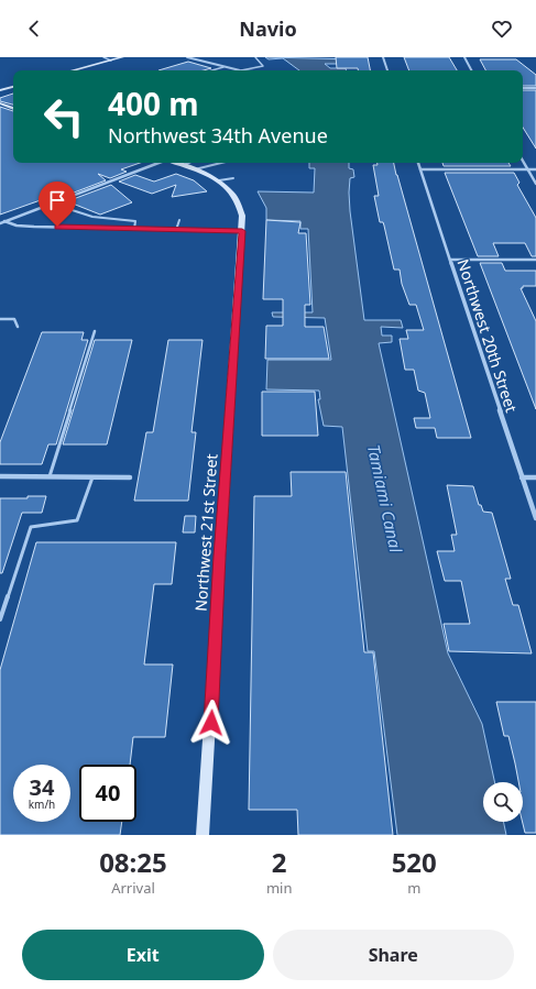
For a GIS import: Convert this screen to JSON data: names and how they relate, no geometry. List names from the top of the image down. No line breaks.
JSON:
{"streets":{"street":["Northwest 20th Street","Northwest 21st Street"]},"water":["Tamiami Canal"],"page":{"header":"Navio","turn":["400 m","Northwest 34th Avenue"],"speed":"34 km/h","limit":"40","eta":["08:25","Arrival","2","min","520","m"],"buttons":["Exit","Share"]}}
